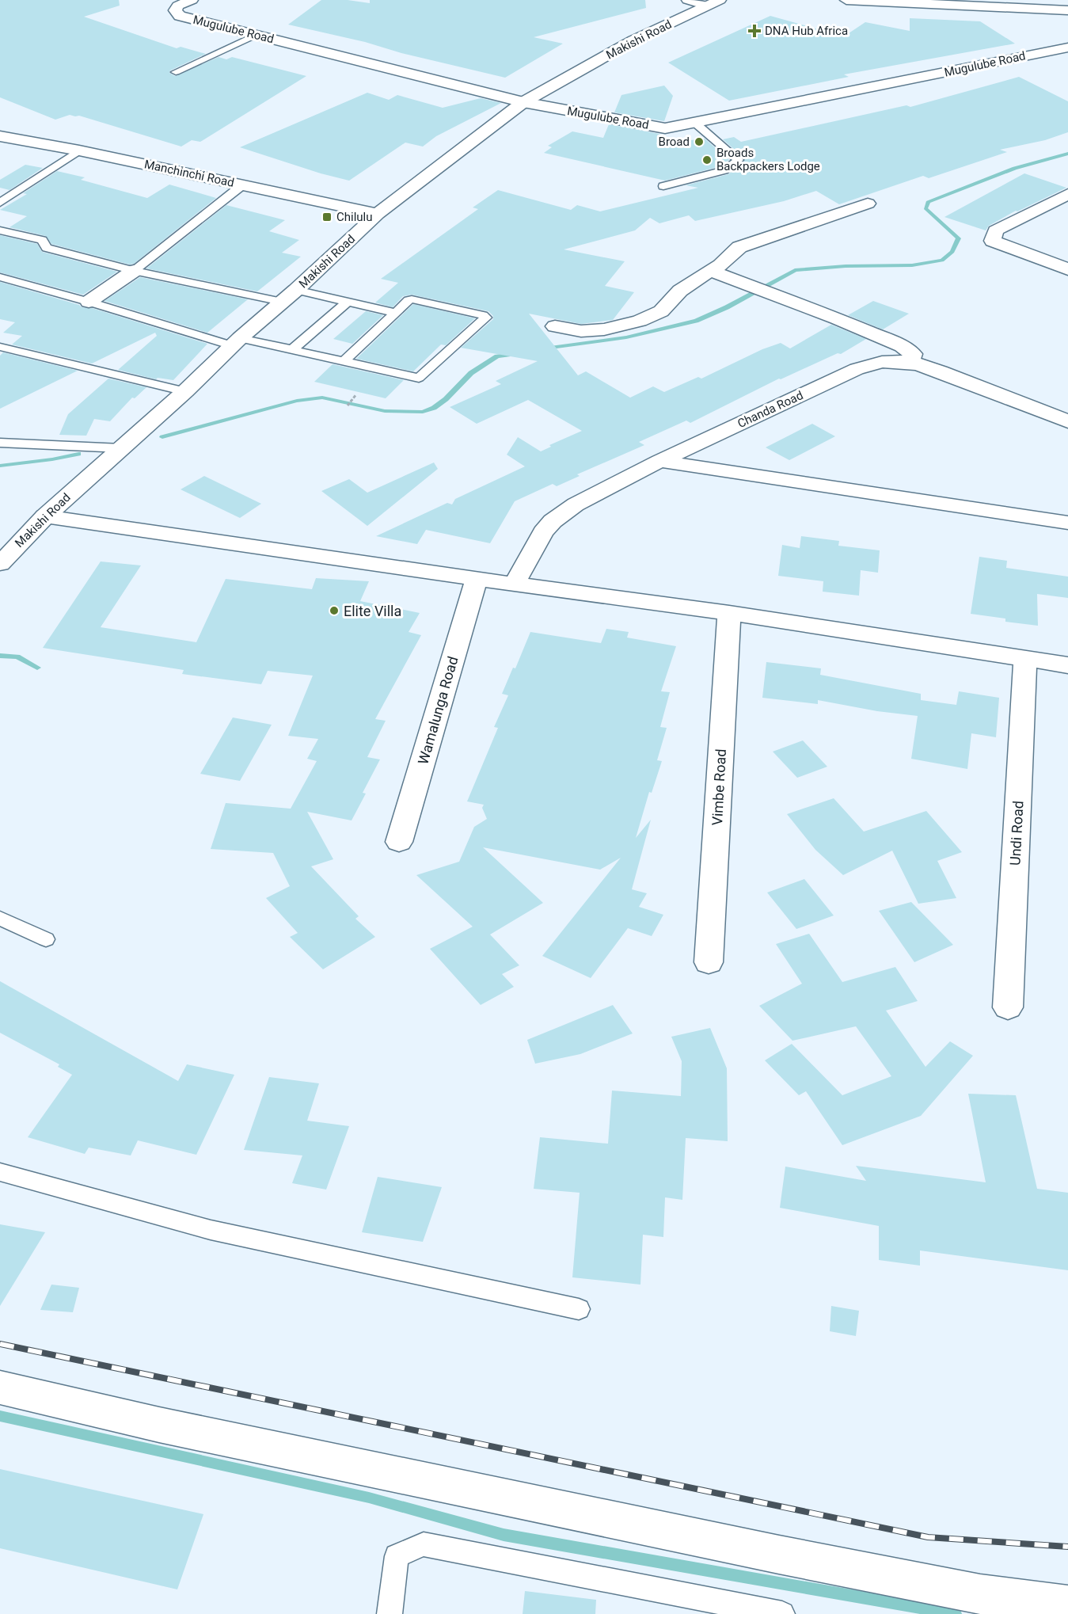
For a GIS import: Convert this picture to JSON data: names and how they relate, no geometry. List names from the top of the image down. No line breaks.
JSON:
{"streets":{"street":["Mugulube Road","Makishi Road","Manchinchi Road","Chanda Road","Wamalunga Road","Vimbe Road","Undi Road"]},"crossings":[["Mugulube Road","Makishi Road"],["Makishi Road","Manchinchi Road"]],"places":{"health":["DNA Hub Africa"],"other":["Broad","Broads Backpackers Lodge","Elite Villa"],"transit":["Chilulu"]}}
